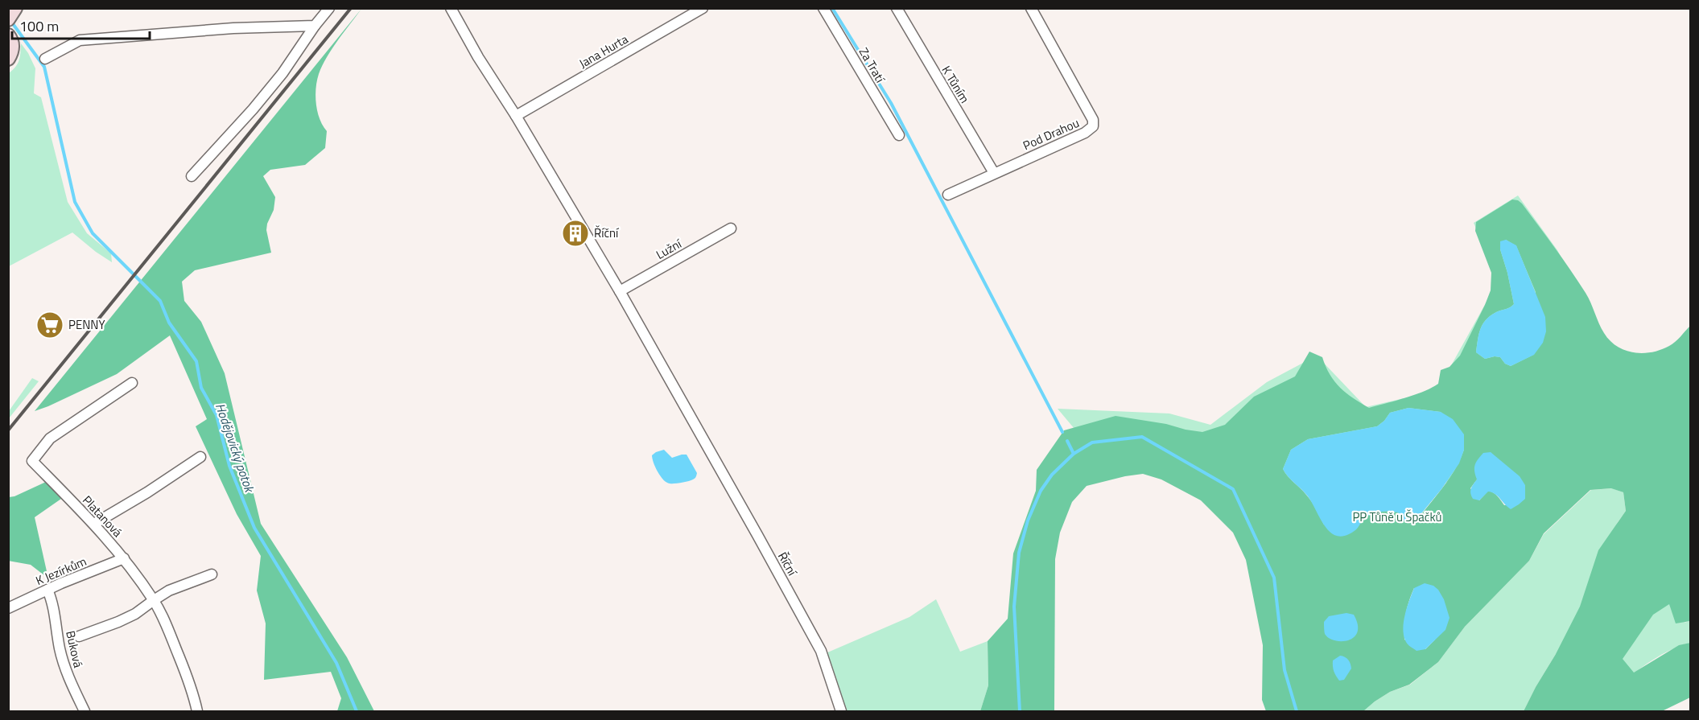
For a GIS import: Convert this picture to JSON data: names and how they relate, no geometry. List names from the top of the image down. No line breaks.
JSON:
{"streets":{"street":["Jana Hurta","Za Tratí","K Tůním","Pod Drahou","Lužní","Platanová","Říční","K Jezírkům","Buková"]},"crossings":[["Jana Hurta","Říční"],["K Tůním","Pod Drahou"],["Lužní","Říční"],["Platanová","K Jezírkům"],["K Jezírkům","Buková"]],"water":["Hodějovický potok"],"parks":["PP Tůně u Špačků"],"places":{"building":["Říční"],"supermarket":["PENNY"]},"scale_bar":"100 m"}
